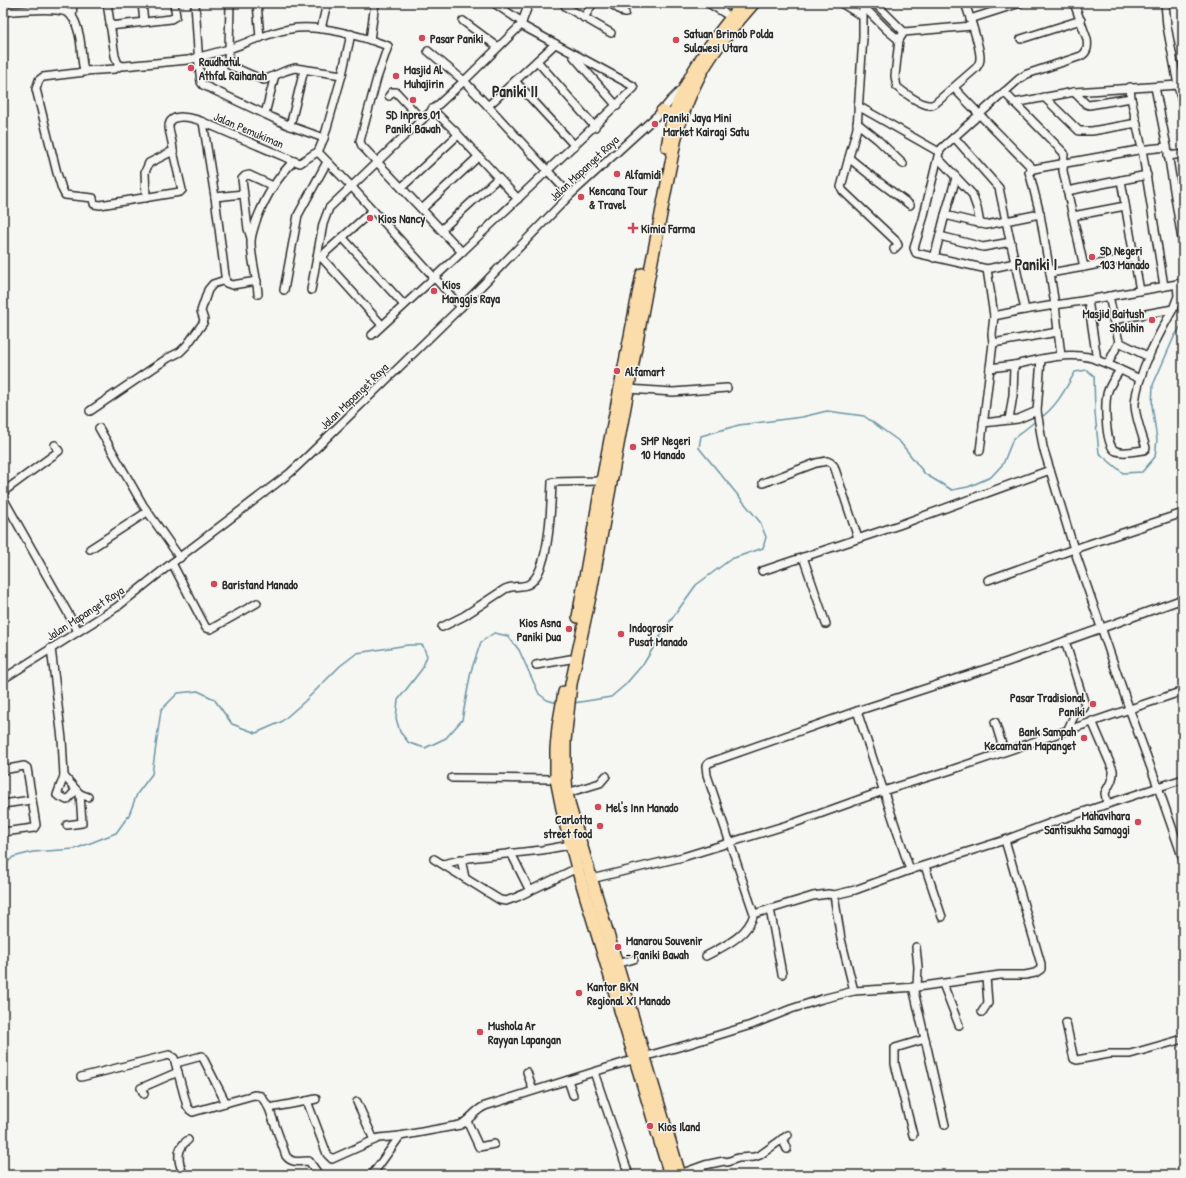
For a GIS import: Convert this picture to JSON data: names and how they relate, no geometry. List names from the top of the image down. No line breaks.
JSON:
{"streets":{"street":["Jalan Pemukiman","Jalan Mapanget Raya"]},"districts":["Paniki II","Paniki I"],"places":{"other":["Pasar Paniki","Satuan Brimob Polda Sulawesi Utara","Raudhatul Athfal Raihanah","Masjid Al Muhajirin","SD Inpres 01 Paniki Bawah","Paniki Jaya Mini Market Kairagi Satu","Alfamidi","Kencana Tour & Travel","Kios Nancy","SD Negeri 103 Manado","Kios Manggis Raya","Masjid Baitush Sholihin","Alfamart","SMP Negeri 10 Manado","Baristand Manado","Kios Asna Paniki Dua","Indogrosir Pusat Manado","Pasar Tradisional Paniki","Bank Sampah Kecamatan Mapanget","Mel's Inn Manado","Mahavihara Santisukha Samaggi","Carlotta street food","Manarou Souvenir - Paniki Bawah","Kantor BKN Regional XI Manado","Mushola Ar Rayyan Lapangan","Kios Iland"],"health":["Kimia Farma"]}}
